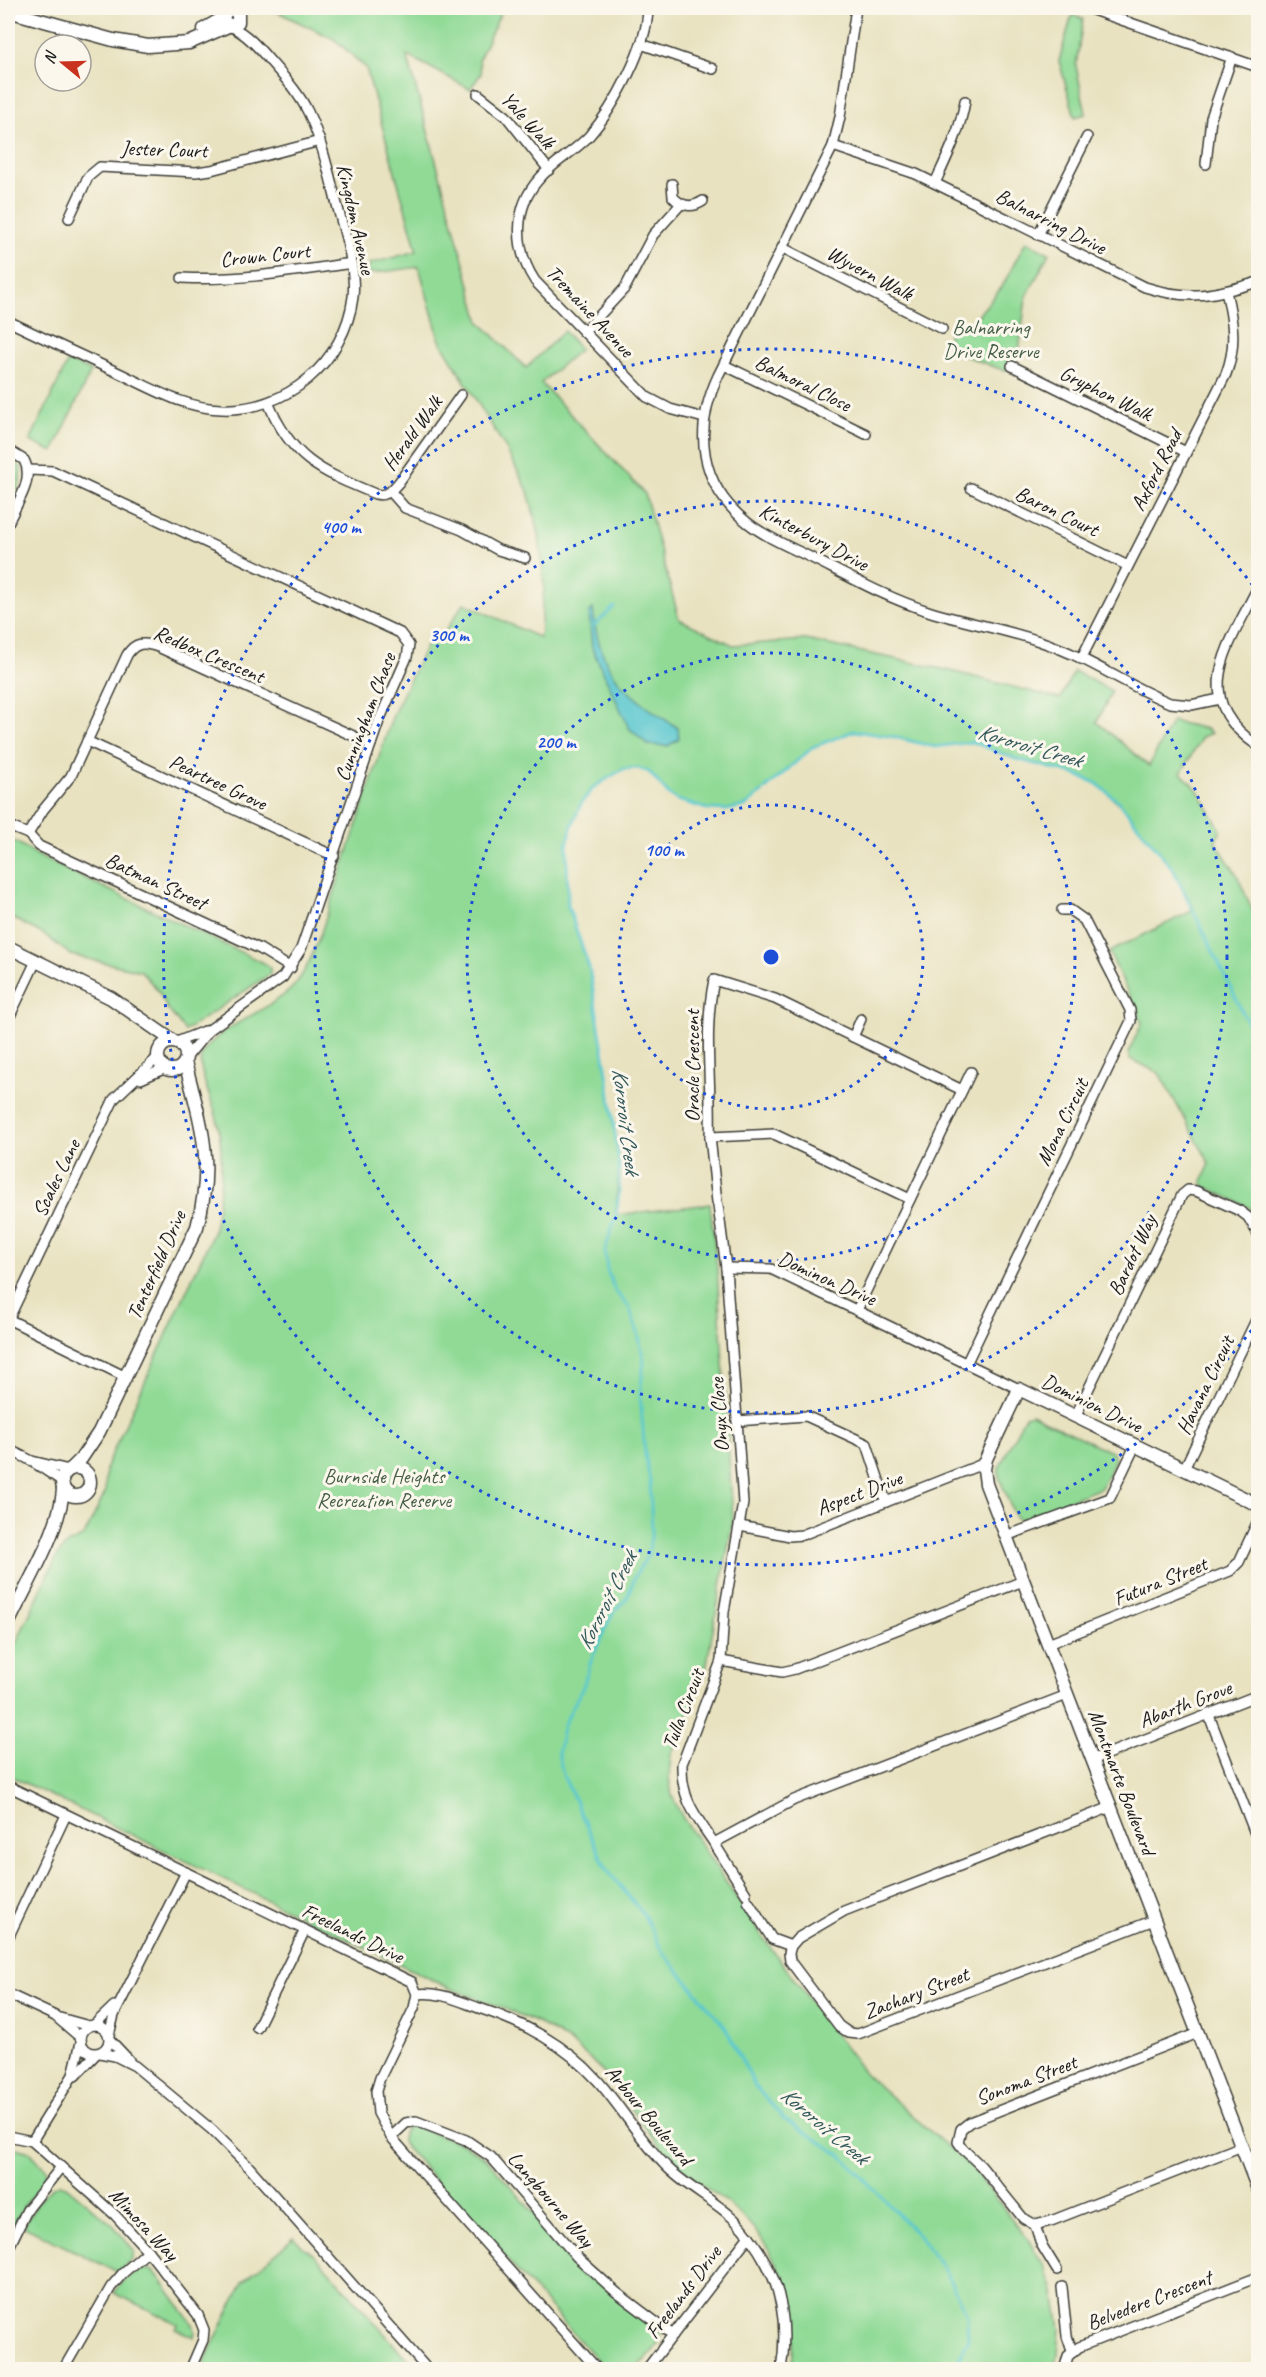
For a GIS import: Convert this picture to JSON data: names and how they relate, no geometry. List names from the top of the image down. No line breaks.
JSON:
{"streets":{"street":["Yale Walk","Jester Court","Kingdom Avenue","Balnarring Drive","Crown Court","Wyvern Walk","Tremaine Avenue","Balmoral Close","Gryphon Walk","Herald Walk","Axford Road","Baron Court","Kinterbury Drive","Redbox Crescent","Cunningham Chase","Peartree Grove","Batman Street","Oracle Crescent","Mona Circuit","Scales Lane","Bardot Way","Tenterfield Drive","Dominon Drive","Havana Circuit","Dominion Drive","Onyx Close","Aspect Drive","Futura Street","Abarth Grove","Tulla Circuit","Montmarte Boulevard","Freelands Drive","Zachary Street","Sonoma Street","Arbour Boulevard","Langbourne Way","Mimosa Way","Belvedere Crescent"]},"crossings":[["Yale Walk","Tremaine Avenue"],["Jester Court","Kingdom Avenue"],["Kingdom Avenue","Crown Court"],["Balnarring Drive","Axford Road"],["Balnarring Drive","Kinterbury Drive"],["Wyvern Walk","Kinterbury Drive"],["Tremaine Avenue","Kinterbury Drive"],["Balmoral Close","Kinterbury Drive"],["Gryphon Walk","Axford Road"],["Axford Road","Baron Court"],["Axford Road","Kinterbury Drive"],["Redbox Crescent","Cunningham Chase"],["Redbox Crescent","Peartree Grove"],["Redbox Crescent","Batman Street"],["Cunningham Chase","Peartree Grove"],["Cunningham Chase","Batman Street"],["Cunningham Chase","Scales Lane"],["Cunningham Chase","Tenterfield Drive"],["Oracle Crescent","Onyx Close"],["Mona Circuit","Dominion Drive"],["Scales Lane","Tenterfield Drive"],["Bardot Way","Dominion Drive"],["Dominon Drive","Dominion Drive"],["Dominon Drive","Onyx Close"],["Havana Circuit","Dominion Drive"],["Dominion Drive","Montmarte Boulevard"],["Onyx Close","Aspect Drive"],["Onyx Close","Tulla Circuit"],["Aspect Drive","Montmarte Boulevard"],["Futura Street","Montmarte Boulevard"],["Abarth Grove","Montmarte Boulevard"],["Tulla Circuit","Montmarte Boulevard"],["Tulla Circuit","Zachary Street"],["Montmarte Boulevard","Zachary Street"],["Montmarte Boulevard","Sonoma Street"],["Freelands Drive","Arbour Boulevard"],["Freelands Drive","Langbourne Way"]],"water":["Kororoit Creek"],"parks":["Balnarring Drive Reserve","Burnside Heights Recreation Reserve"],"north":"left","rings":["400 m","300 m","200 m","100 m"]}
